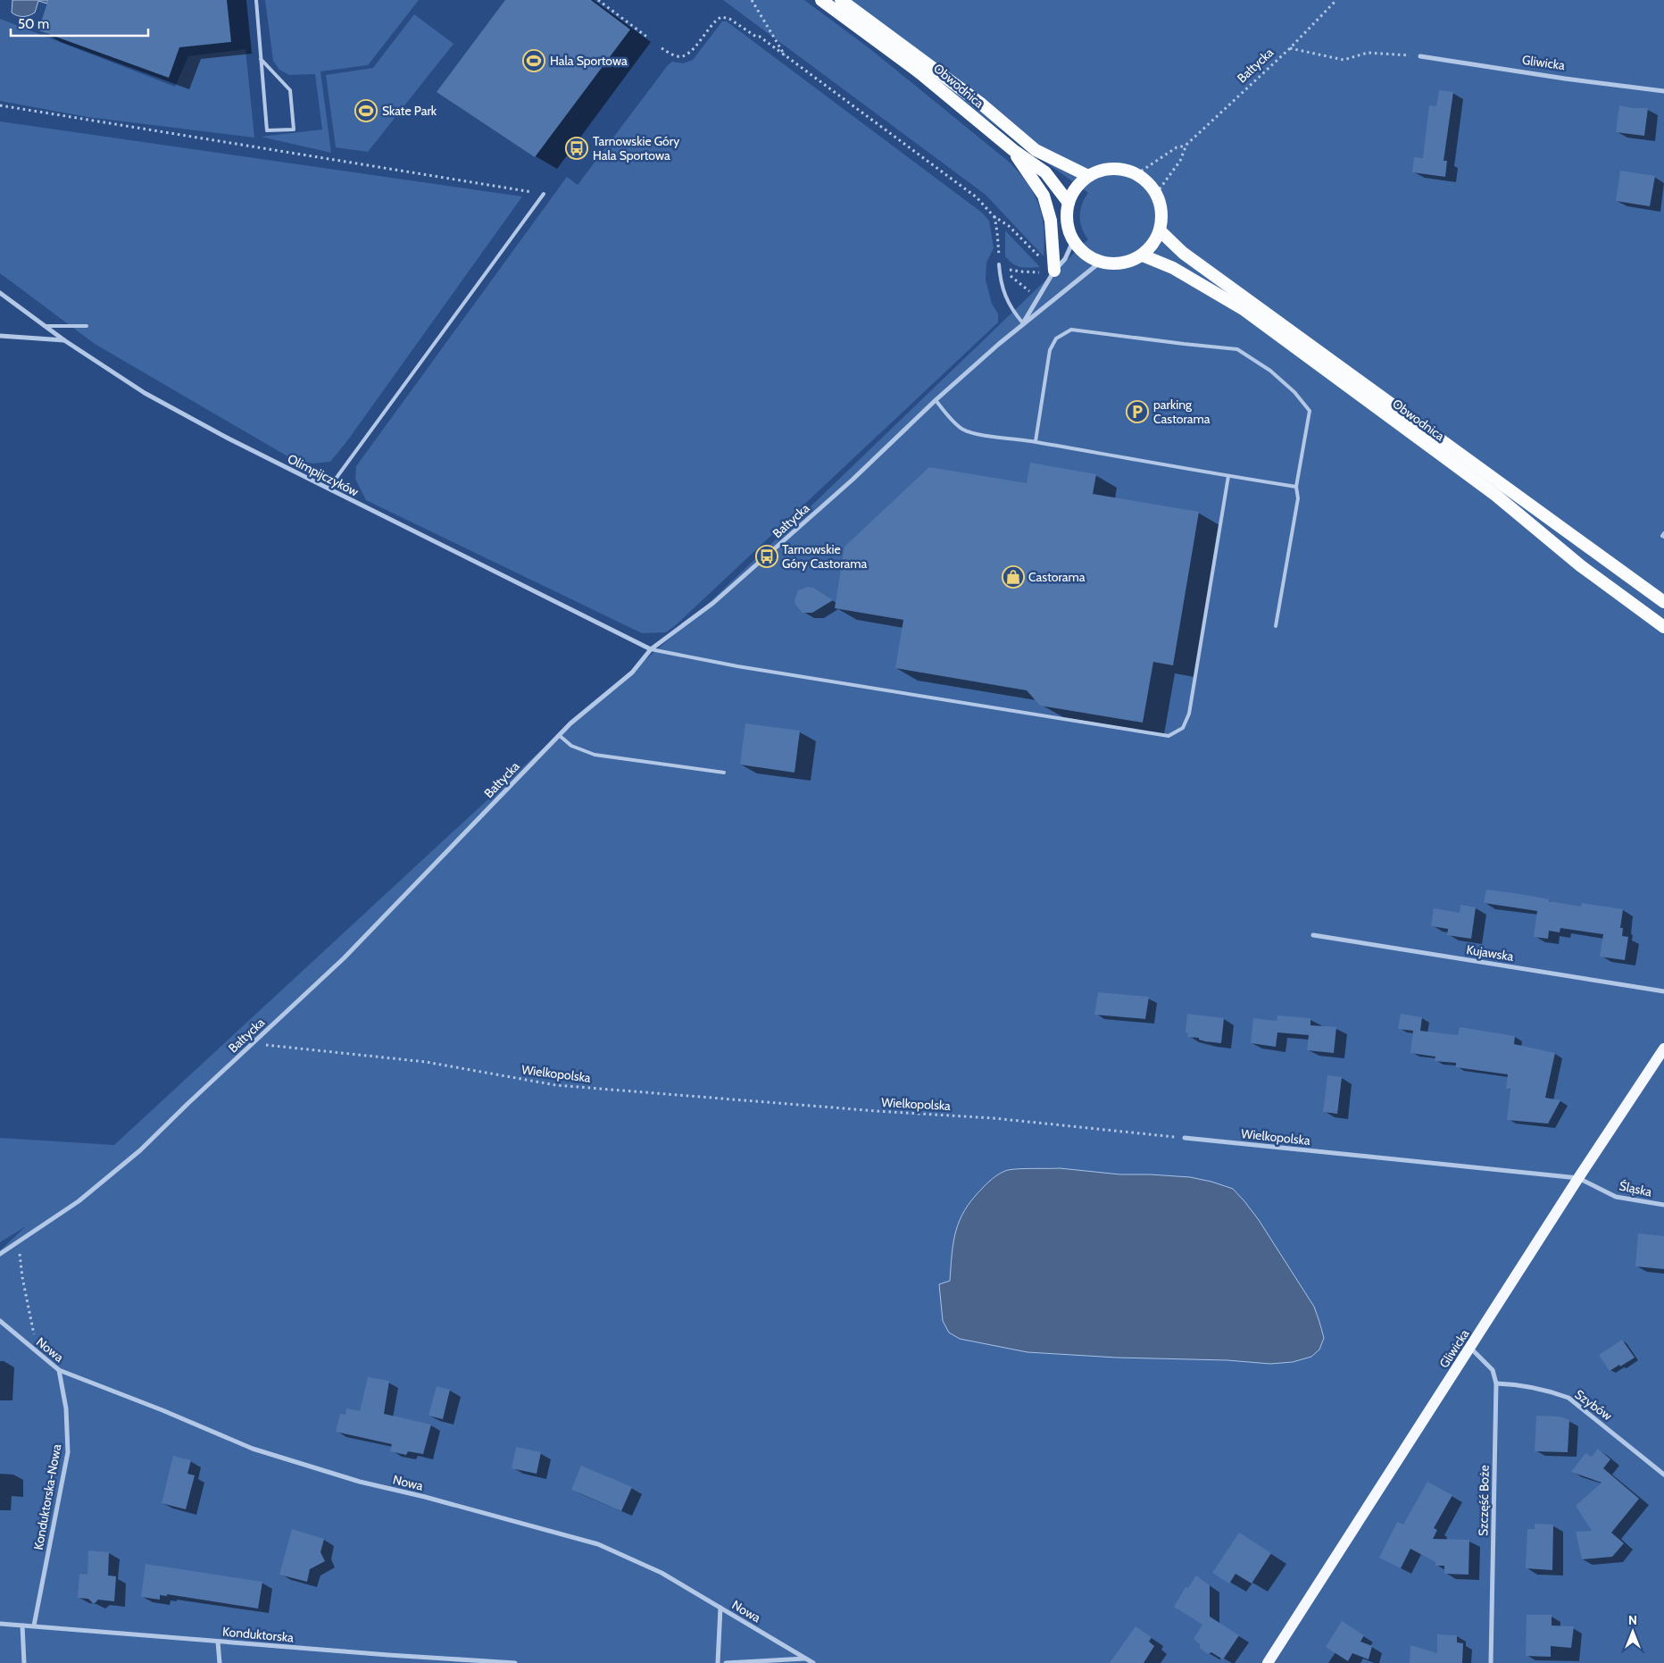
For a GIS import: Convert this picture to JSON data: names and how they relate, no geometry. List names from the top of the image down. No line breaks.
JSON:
{"streets":{"highway":["Obwodnica"],"main road":["Gliwicka"],"street":["Bałtycka","Olimpijczyków","Kujawska","Wielkopolska","Śląska","Nowa","Szybów","Konduktorska-Nowa","Szczęść Boże","Konduktorska"]},"crossings":[["Gliwicka","Wielkopolska"],["Gliwicka","Śląska"],["Gliwicka","Szczęść Boże"],["Bałtycka","Obwodnica"],["Bałtycka","Olimpijczyków"],["Bałtycka","Wielkopolska"],["Wielkopolska","Śląska"],["Nowa","Konduktorska-Nowa"],["Szybów","Szczęść Boże"],["Konduktorska-Nowa","Konduktorska"]],"places":{"sports":["Hala Sportowa","Skate Park"],"bus stop":["Tarnowskie Góry Hala Sportowa","Tarnowskie Góry Castorama"],"parking":["parking Castorama"],"shop":["Castorama"]},"scale_bar":"50 m","north":"top"}
